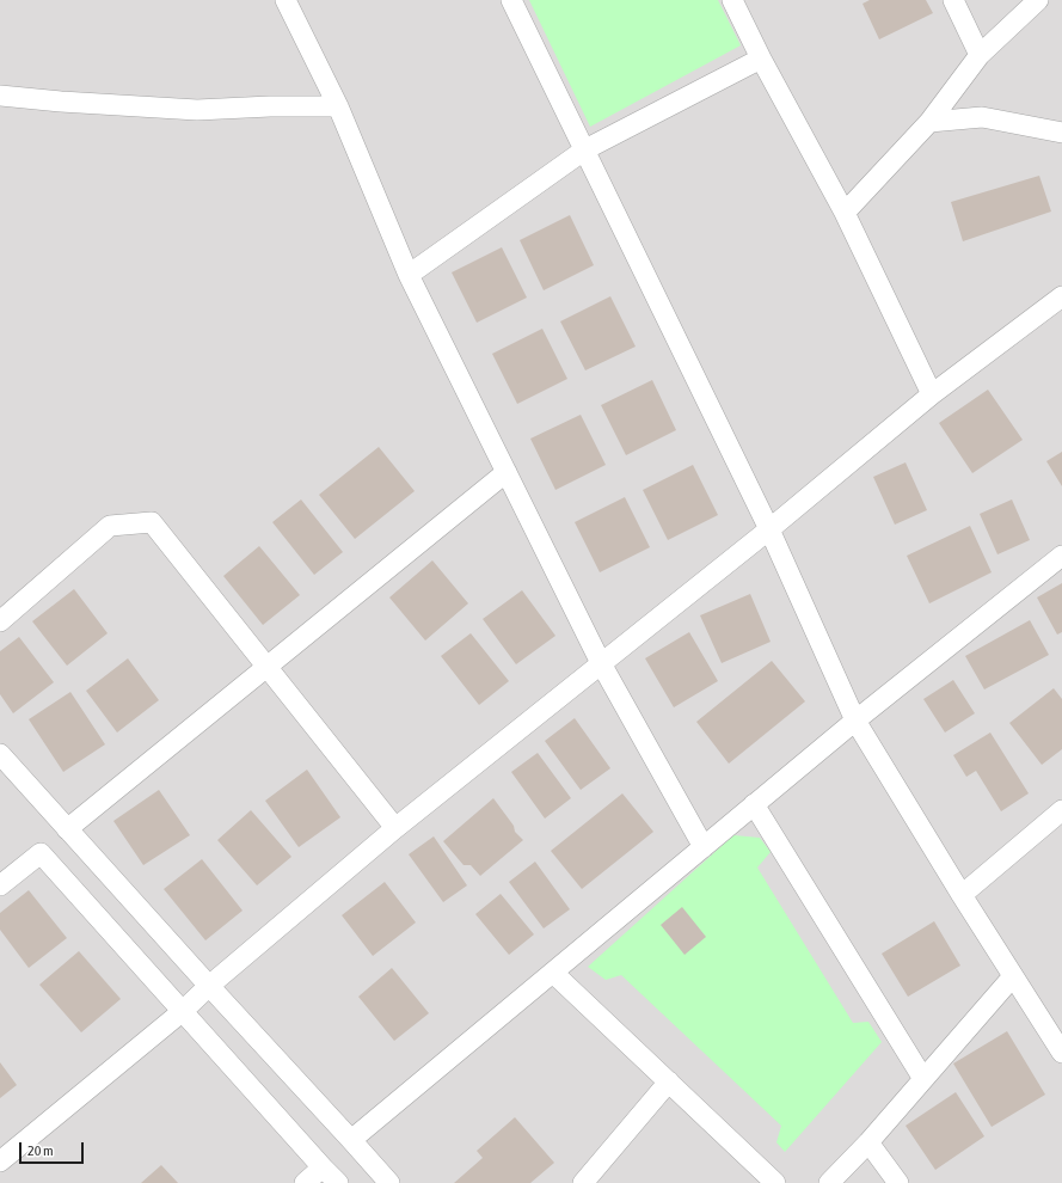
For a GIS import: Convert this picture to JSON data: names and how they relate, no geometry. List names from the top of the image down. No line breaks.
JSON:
{"scale_bar":"20 m"}
